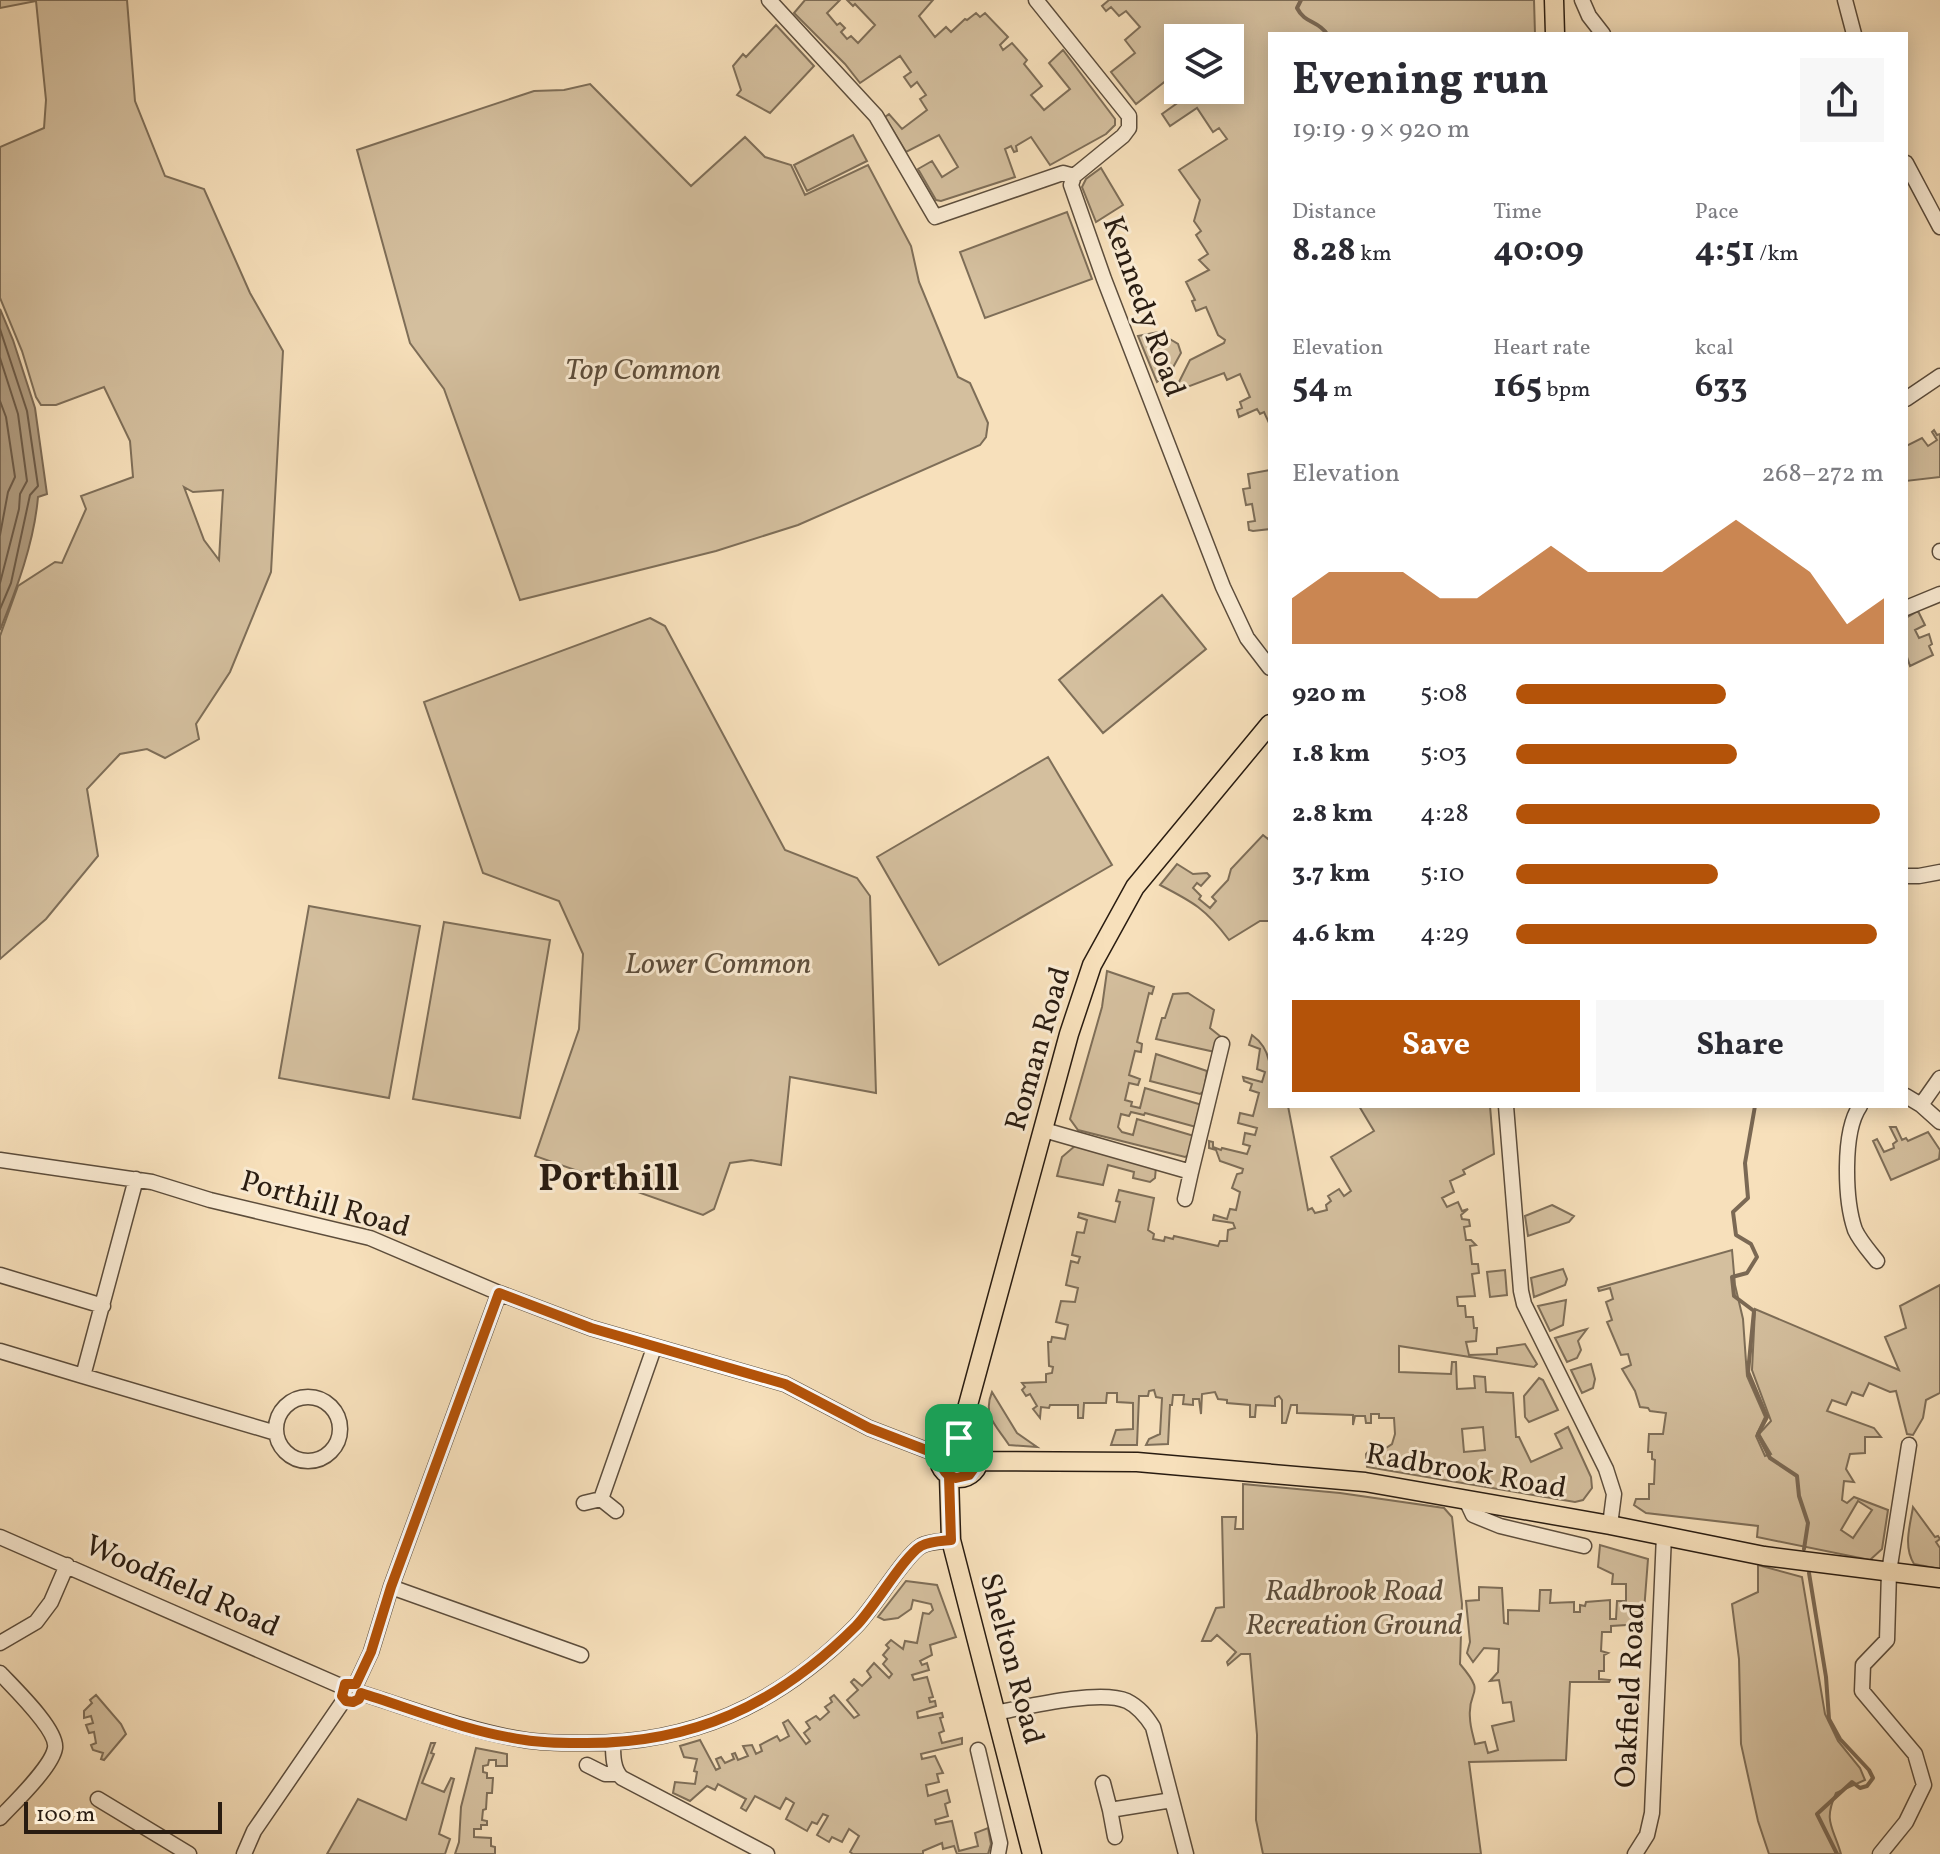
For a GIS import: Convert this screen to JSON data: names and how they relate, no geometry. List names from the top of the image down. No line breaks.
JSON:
{"streets":{"main road":["Roman Road","Radbrook Road","Shelton Road"],"street":["Kennedy Road","Porthill Road","Woodfield Road","Oakfield Road"]},"crossings":[["Roman Road","Porthill Road"],["Roman Road","Radbrook Road"],["Roman Road","Shelton Road"],["Porthill Road","Radbrook Road"],["Porthill Road","Shelton Road"],["Radbrook Road","Shelton Road"],["Radbrook Road","Oakfield Road"],["Woodfield Road","Shelton Road"]],"districts":["Porthill"],"parks":["Top Common","Lower Common","Radbrook Road Recreation Ground"],"scale_bar":"100 m","page":{"heading":["Evening run","19:19 · 9 × 920 m"],"stats":[["Distance","8.28 km"],["Time","40:09"],["Pace","4:51 /km"],["Elevation","54 m"],["Heart rate","165 bpm"],["kcal","633"]],"chart":["Elevation","268–272 m"],"list":[{"name":"920 m","note":"5:08"},{"name":"1.8 km","note":"5:03"},{"name":"2.8 km","note":"4:28"},{"name":"3.7 km","note":"5:10"},{"name":"4.6 km","note":"4:29"}],"buttons":["Save","Share"],"scale":"100 m"}}
